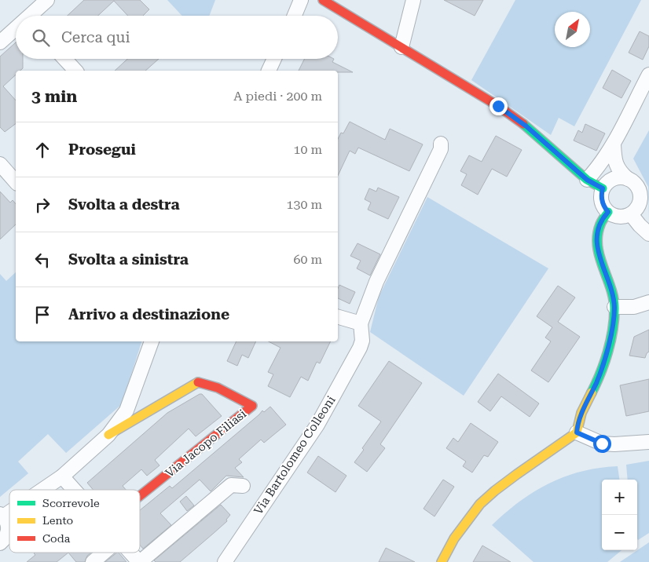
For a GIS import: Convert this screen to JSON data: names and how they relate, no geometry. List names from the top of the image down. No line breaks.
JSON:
{"streets":{"street":["Via Jacopo Filiasi","Via Bartolomeo Colleoni"]},"legend":["Scorrevole","Lento","Coda"],"north":"top right","page":{"search":"Cerca qui","heading":["3 min","A piedi · 200 m"],"list":[["Prosegui","10 m"],["Svolta a destra","130 m"],["Svolta a sinistra","60 m"],"Arrivo a destinazione"],"map_buttons":["+","−"]}}
